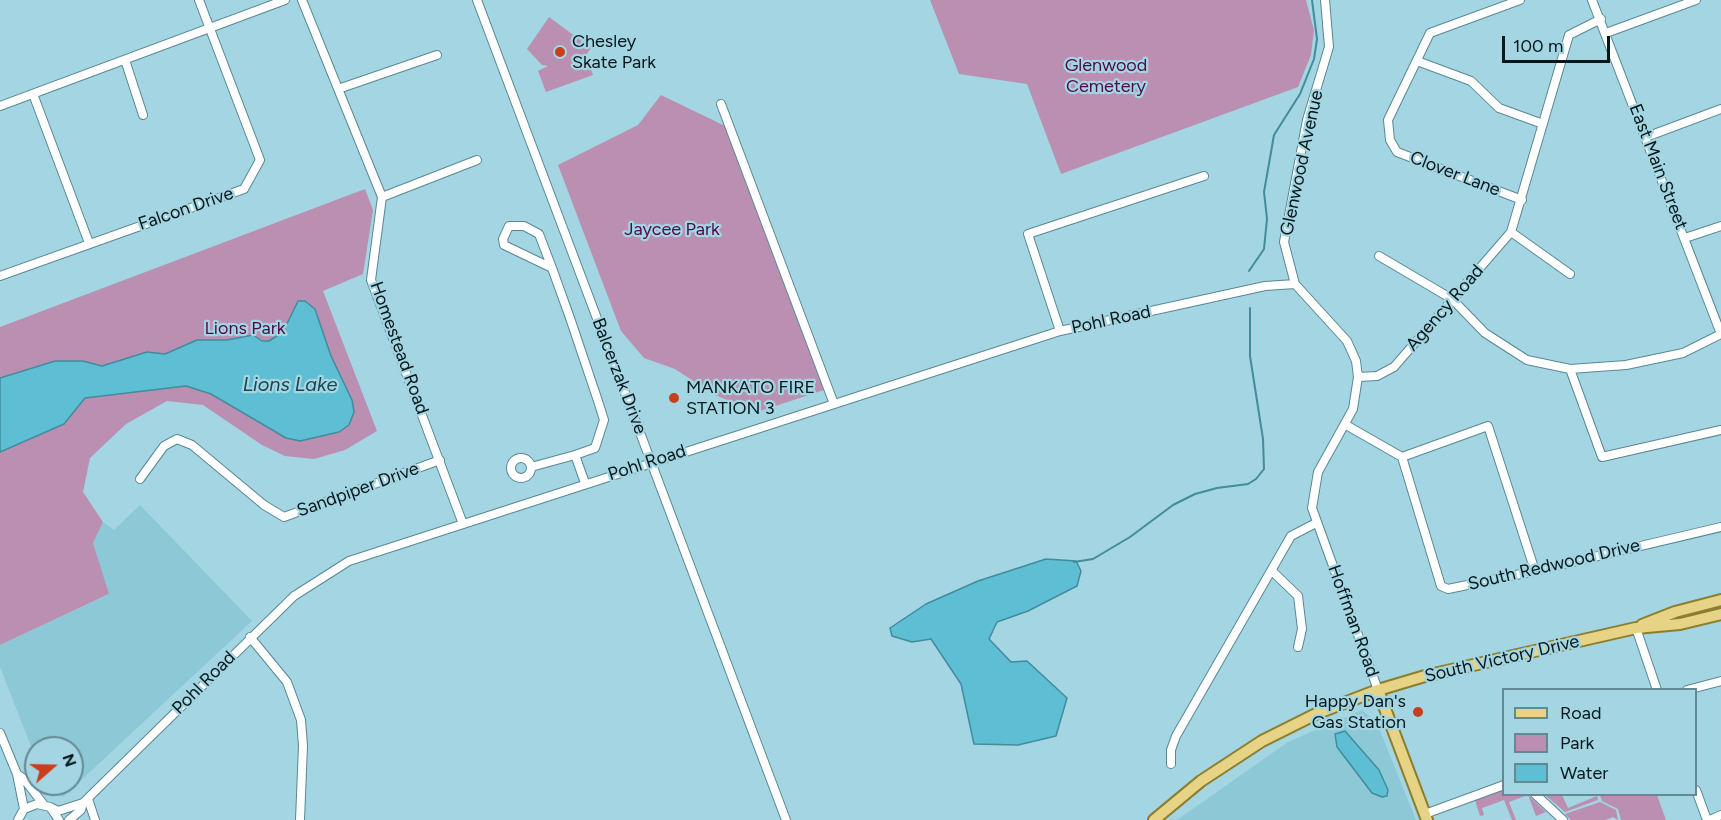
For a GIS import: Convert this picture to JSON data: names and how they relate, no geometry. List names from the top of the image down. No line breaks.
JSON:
{"streets":{"main road":["Hoffman Road","South Victory Drive"],"street":["Glenwood Avenue","East Main Street","Clover Lane","Falcon Drive","Agency Road","Pohl Road","Homestead Road","Balcerzak Drive","Sandpiper Drive","South Redwood Drive"]},"crossings":[["Glenwood Avenue","Agency Road"],["Glenwood Avenue","Pohl Road"],["East Main Street","Agency Road"],["Clover Lane","Agency Road"],["Pohl Road","Homestead Road"],["Pohl Road","Balcerzak Drive"],["Homestead Road","Sandpiper Drive"],["Hoffman Road","South Victory Drive"]],"water":["Lions Lake"],"parks":["Glenwood Cemetery","Jaycee Park","Lions Park"],"places":["Chesley Skate Park","MANKATO FIRE STATION 3","Happy Dan's Gas Station"],"legend":["Road","Park","Water"],"scale_bar":"100 m","north":"right"}
